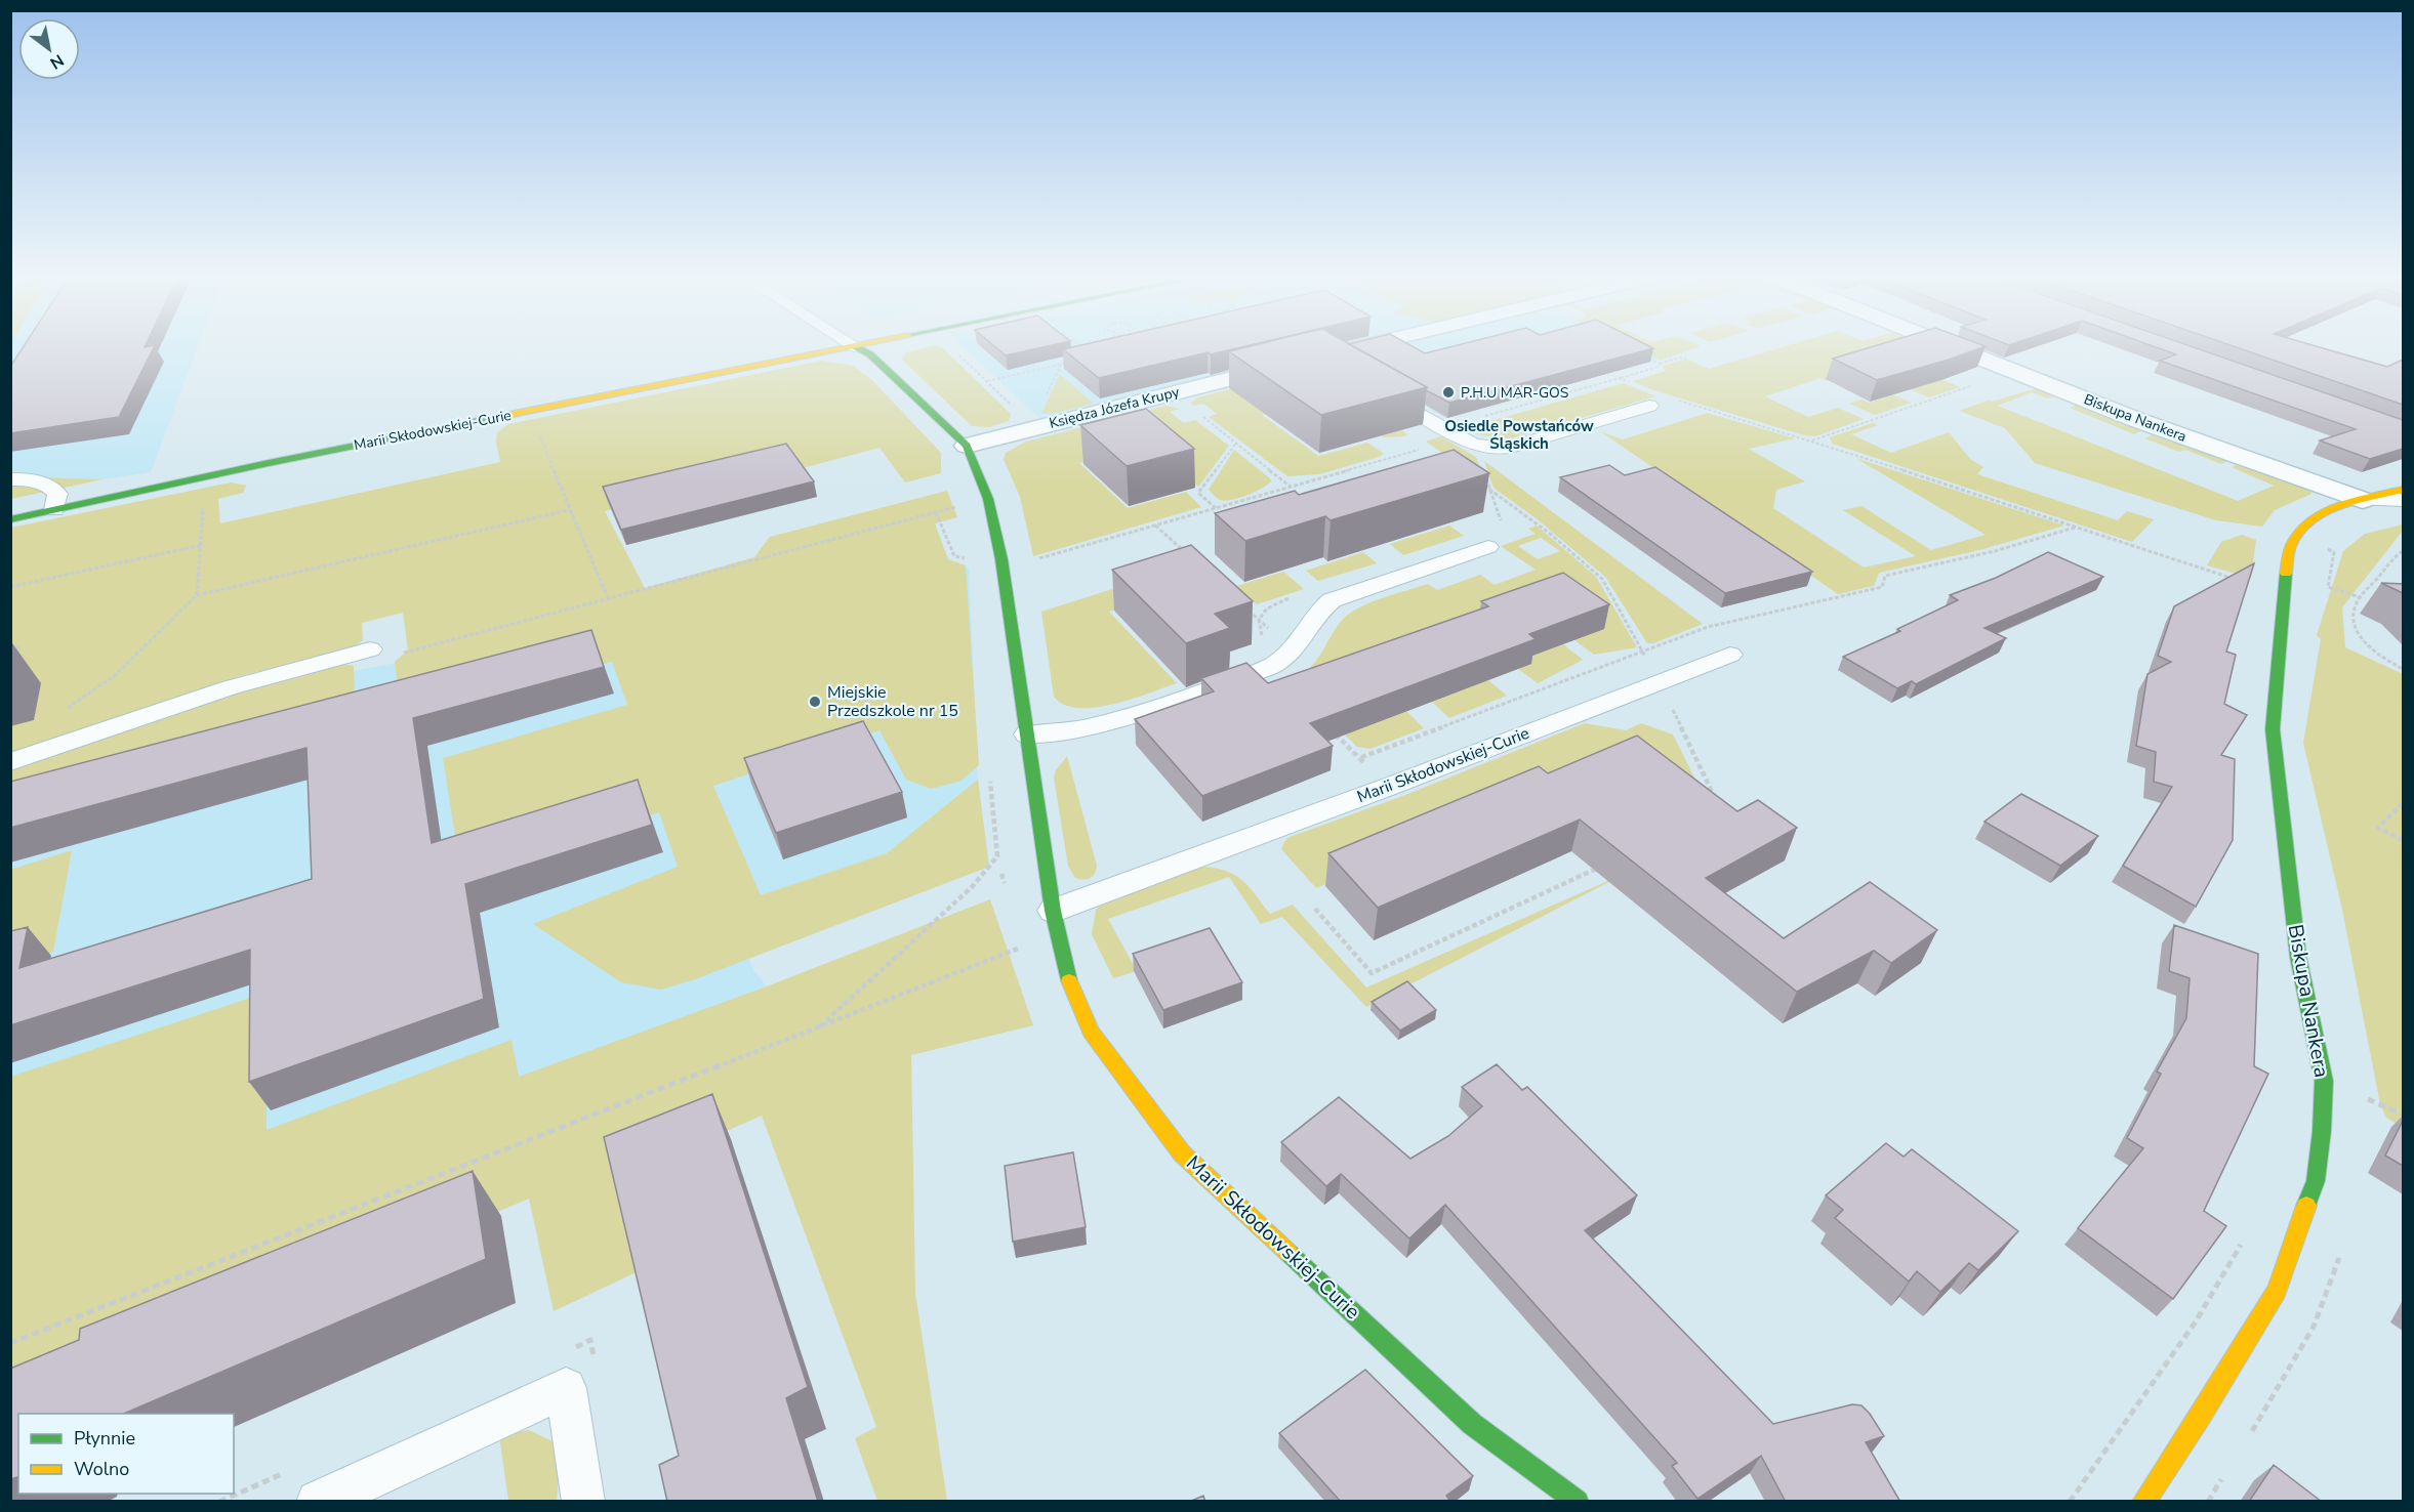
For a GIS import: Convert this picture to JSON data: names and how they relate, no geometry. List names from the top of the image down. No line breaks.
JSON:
{"streets":{"street":["Księdza Józefa Krupy","Biskupa Nankera","Marii Skłodowskiej-Curie"]},"crossings":[["Księdza Józefa Krupy","Marii Skłodowskiej-Curie"]],"districts":["Osiedle Powstańców Śląskich"],"places":["P.H.U MAR-GOS","Miejskie Przedszkole nr 15"],"legend":["Płynnie","Wolno"],"north":"bottom right"}
